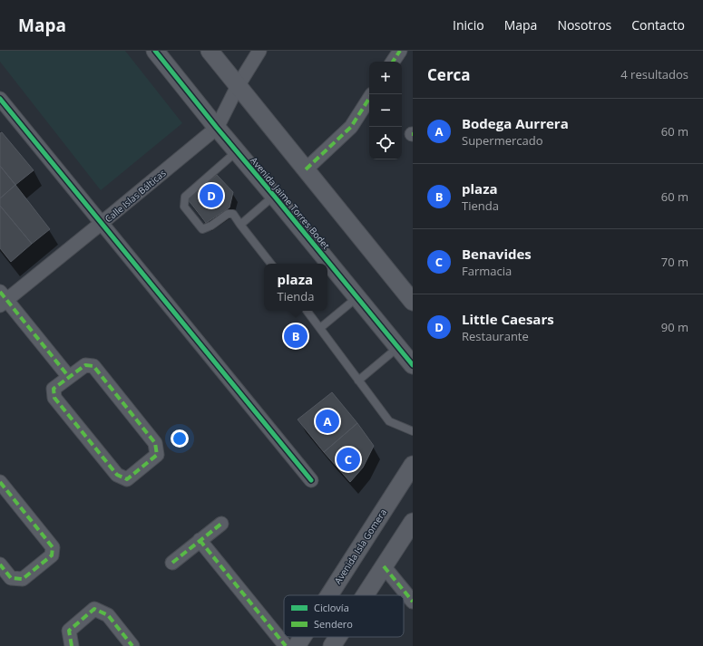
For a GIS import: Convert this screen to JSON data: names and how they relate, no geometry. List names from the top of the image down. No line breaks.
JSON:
{"streets":{"street":["Calle Islas Bálticas","Avenida Jaime Torres Bodet","Avenida Isla Gomera"]},"crossings":[["Calle Islas Bálticas","Avenida Jaime Torres Bodet"]],"legend":["Ciclovía","Sendero"],"page":{"header":"Mapa","nav":["Inicio","Mapa","Nosotros","Contacto"],"heading":["Cerca","4 resultados"],"map_buttons":["+","−"],"list":[{"mark":"A","name":"Bodega Aurrera","note":"Supermercado","value":"60 m"},{"mark":"B","name":"plaza","note":"Tienda","value":"60 m"},{"mark":"C","name":"Benavides","note":"Farmacia","value":"70 m"},{"mark":"D","name":"Little Caesars","note":"Restaurante","value":"90 m"}],"pins":["D","B","A","C"],"popup":["plaza","Tienda"]}}
